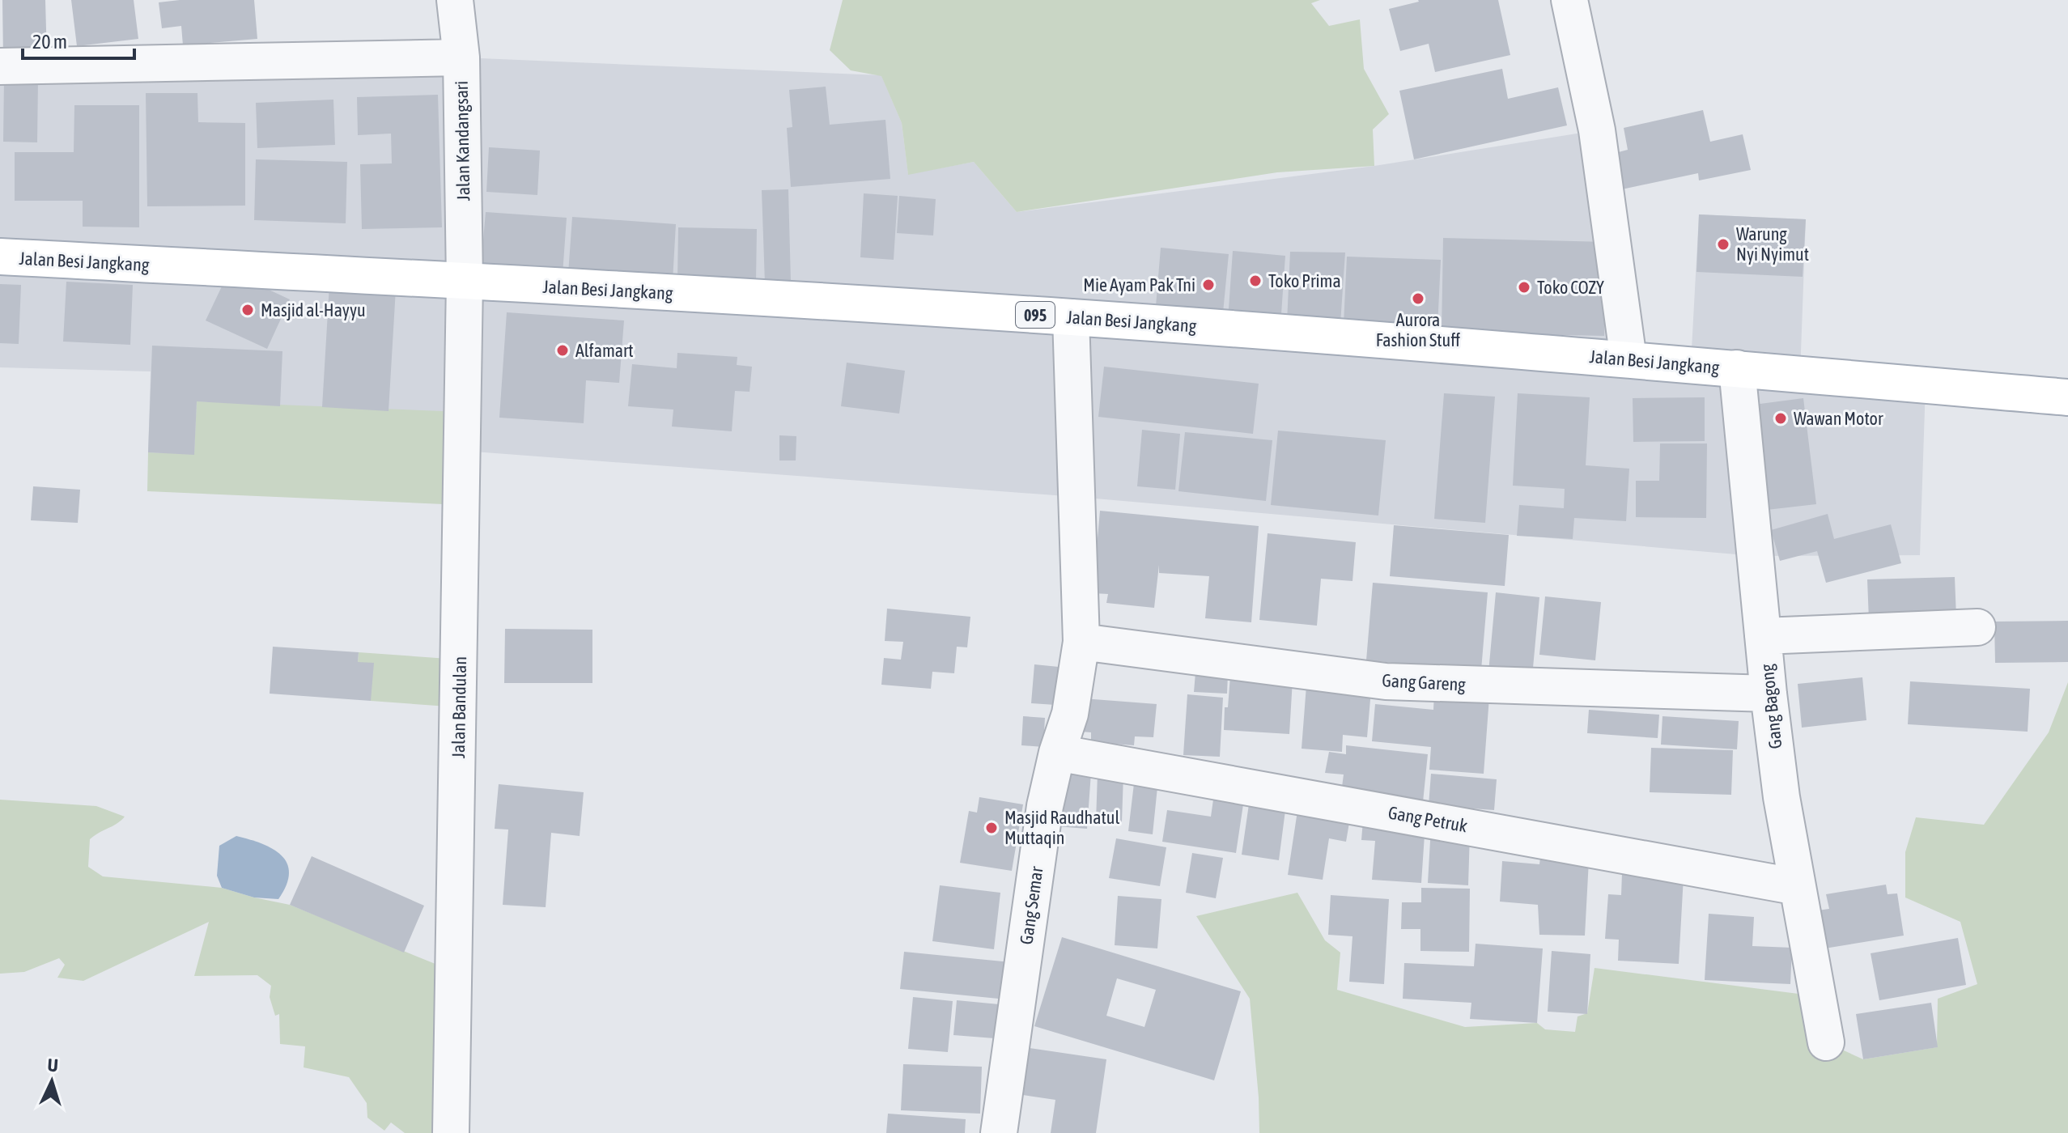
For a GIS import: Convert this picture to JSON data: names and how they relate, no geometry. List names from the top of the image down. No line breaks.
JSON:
{"streets":{"main road":["Jalan Besi Jangkang","095"],"street":["Jalan Kandangsari","Gang Gareng","Gang Bagong","Jalan Bandulan","Gang Petruk","Gang Semar"]},"crossings":[["Jalan Kandangsari","Jalan Besi Jangkang"],["Jalan Kandangsari","Jalan Bandulan"],["Jalan Besi Jangkang","Gang Bagong"],["Jalan Besi Jangkang","Jalan Bandulan"],["Jalan Besi Jangkang","Gang Semar"],["Gang Gareng","Gang Bagong"],["Gang Gareng","Gang Semar"],["Gang Bagong","Gang Petruk"],["Gang Petruk","Gang Semar"]],"places":["Warung Nyi Nyimut","Toko Prima","Mie Ayam Pak Tni","Toko COZY","Aurora Fashion Stuff","Masjid al-Hayyu","Alfamart","Wawan Motor","Masjid Raudhatul Muttaqin"],"scale_bar":"20 m","north":"top"}
